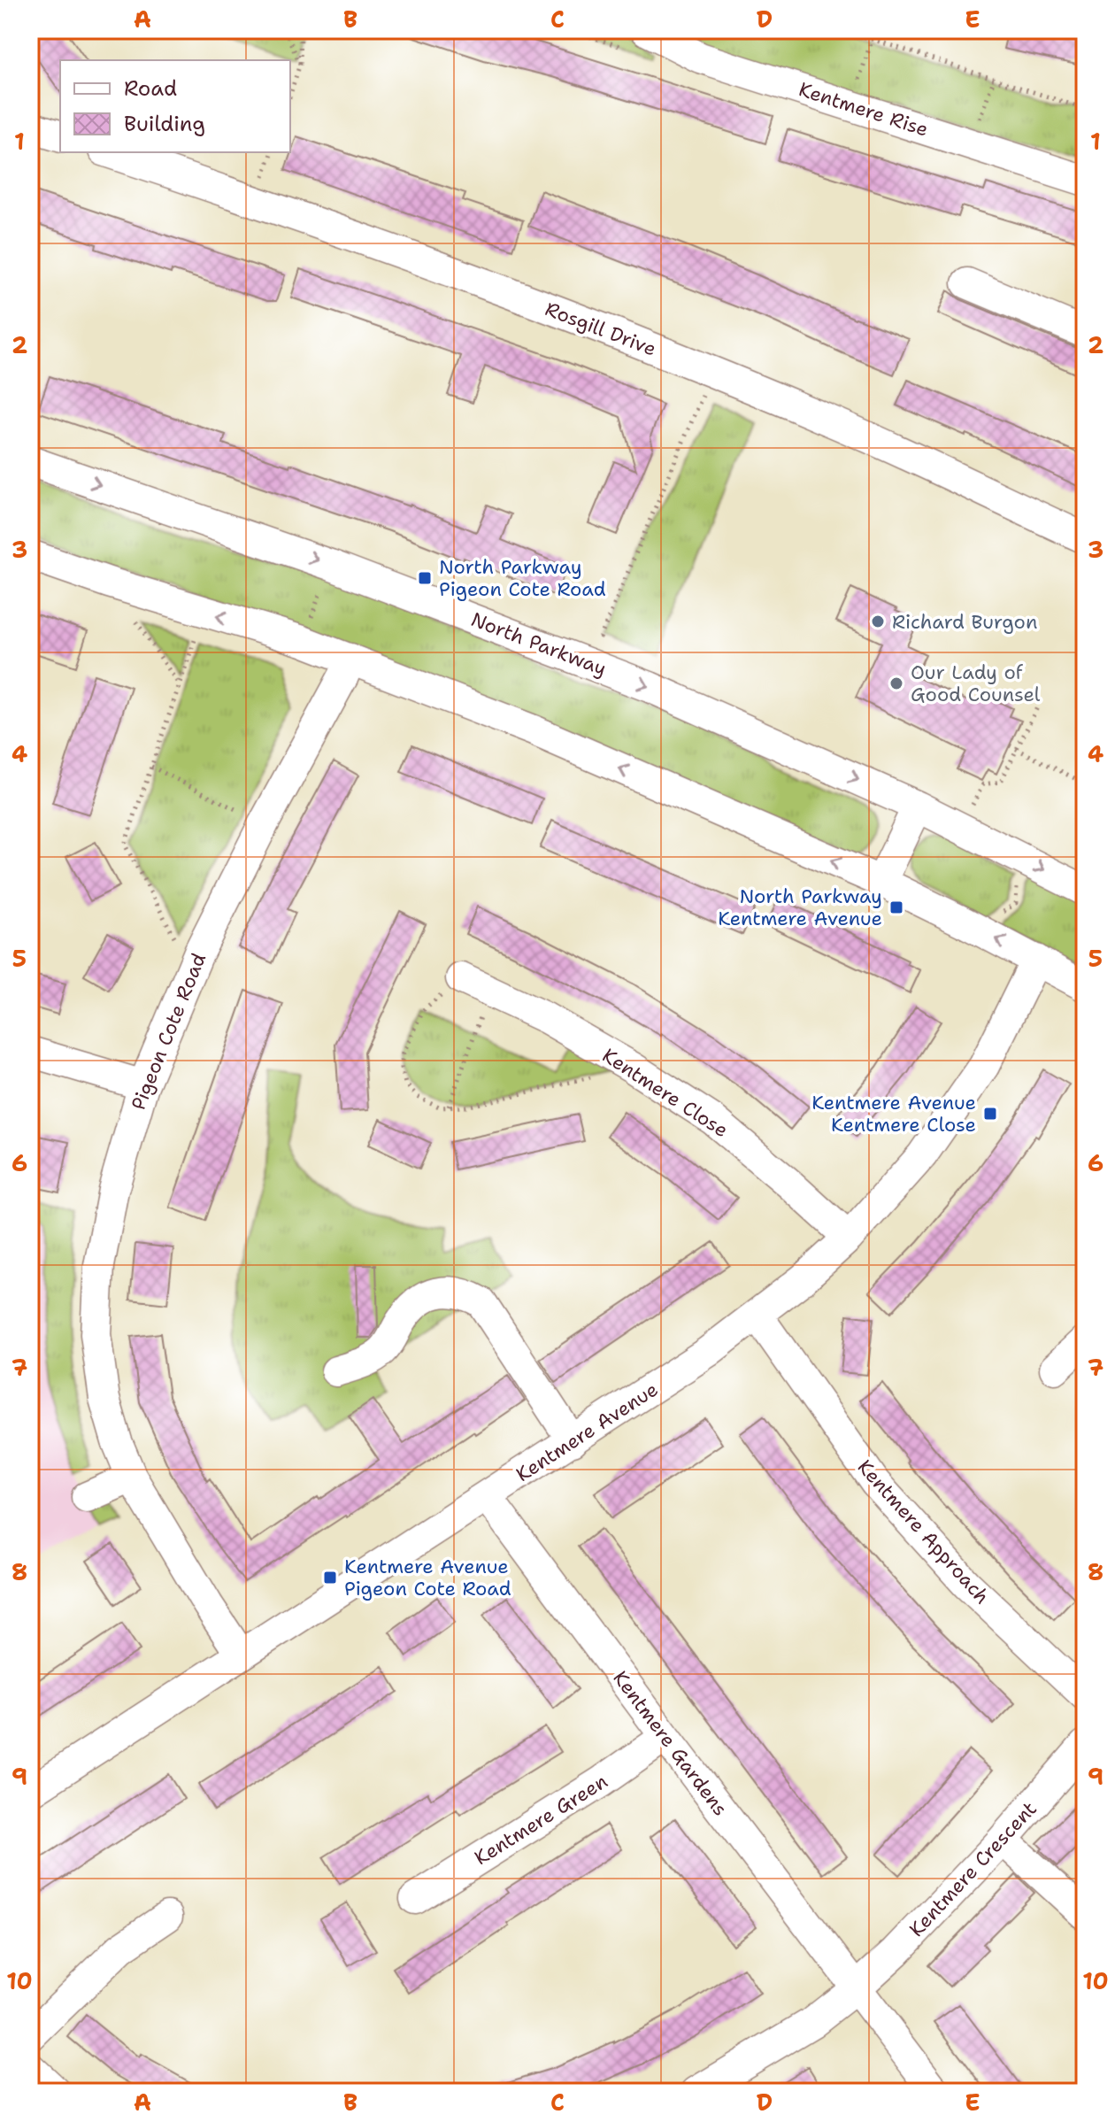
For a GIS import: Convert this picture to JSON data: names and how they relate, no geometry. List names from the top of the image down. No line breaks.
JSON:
{"streets":{"street":["Kentmere Rise","Rosgill Drive","North Parkway","Pigeon Cote Road","Kentmere Close","Kentmere Avenue","Kentmere Approach","Kentmere Gardens","Kentmere Green","Kentmere Crescent"]},"crossings":[["Pigeon Cote Road","Kentmere Avenue"],["Kentmere Close","Kentmere Avenue"],["Kentmere Avenue","Kentmere Approach"],["Kentmere Avenue","Kentmere Gardens"],["Kentmere Gardens","Kentmere Green"],["Kentmere Gardens","Kentmere Crescent"]],"places":{"transit":["North Parkway Pigeon Cote Road","North Parkway Kentmere Avenue","Kentmere Avenue Kentmere Close","Kentmere Avenue Pigeon Cote Road"],"other":["Richard Burgon","Our Lady of Good Counsel"]},"legend":["Road","Building"],"grid":{"columns":["A","B","C","D","E"],"rows":["1","2","3","4","5","6","7","8","9","10"]}}
